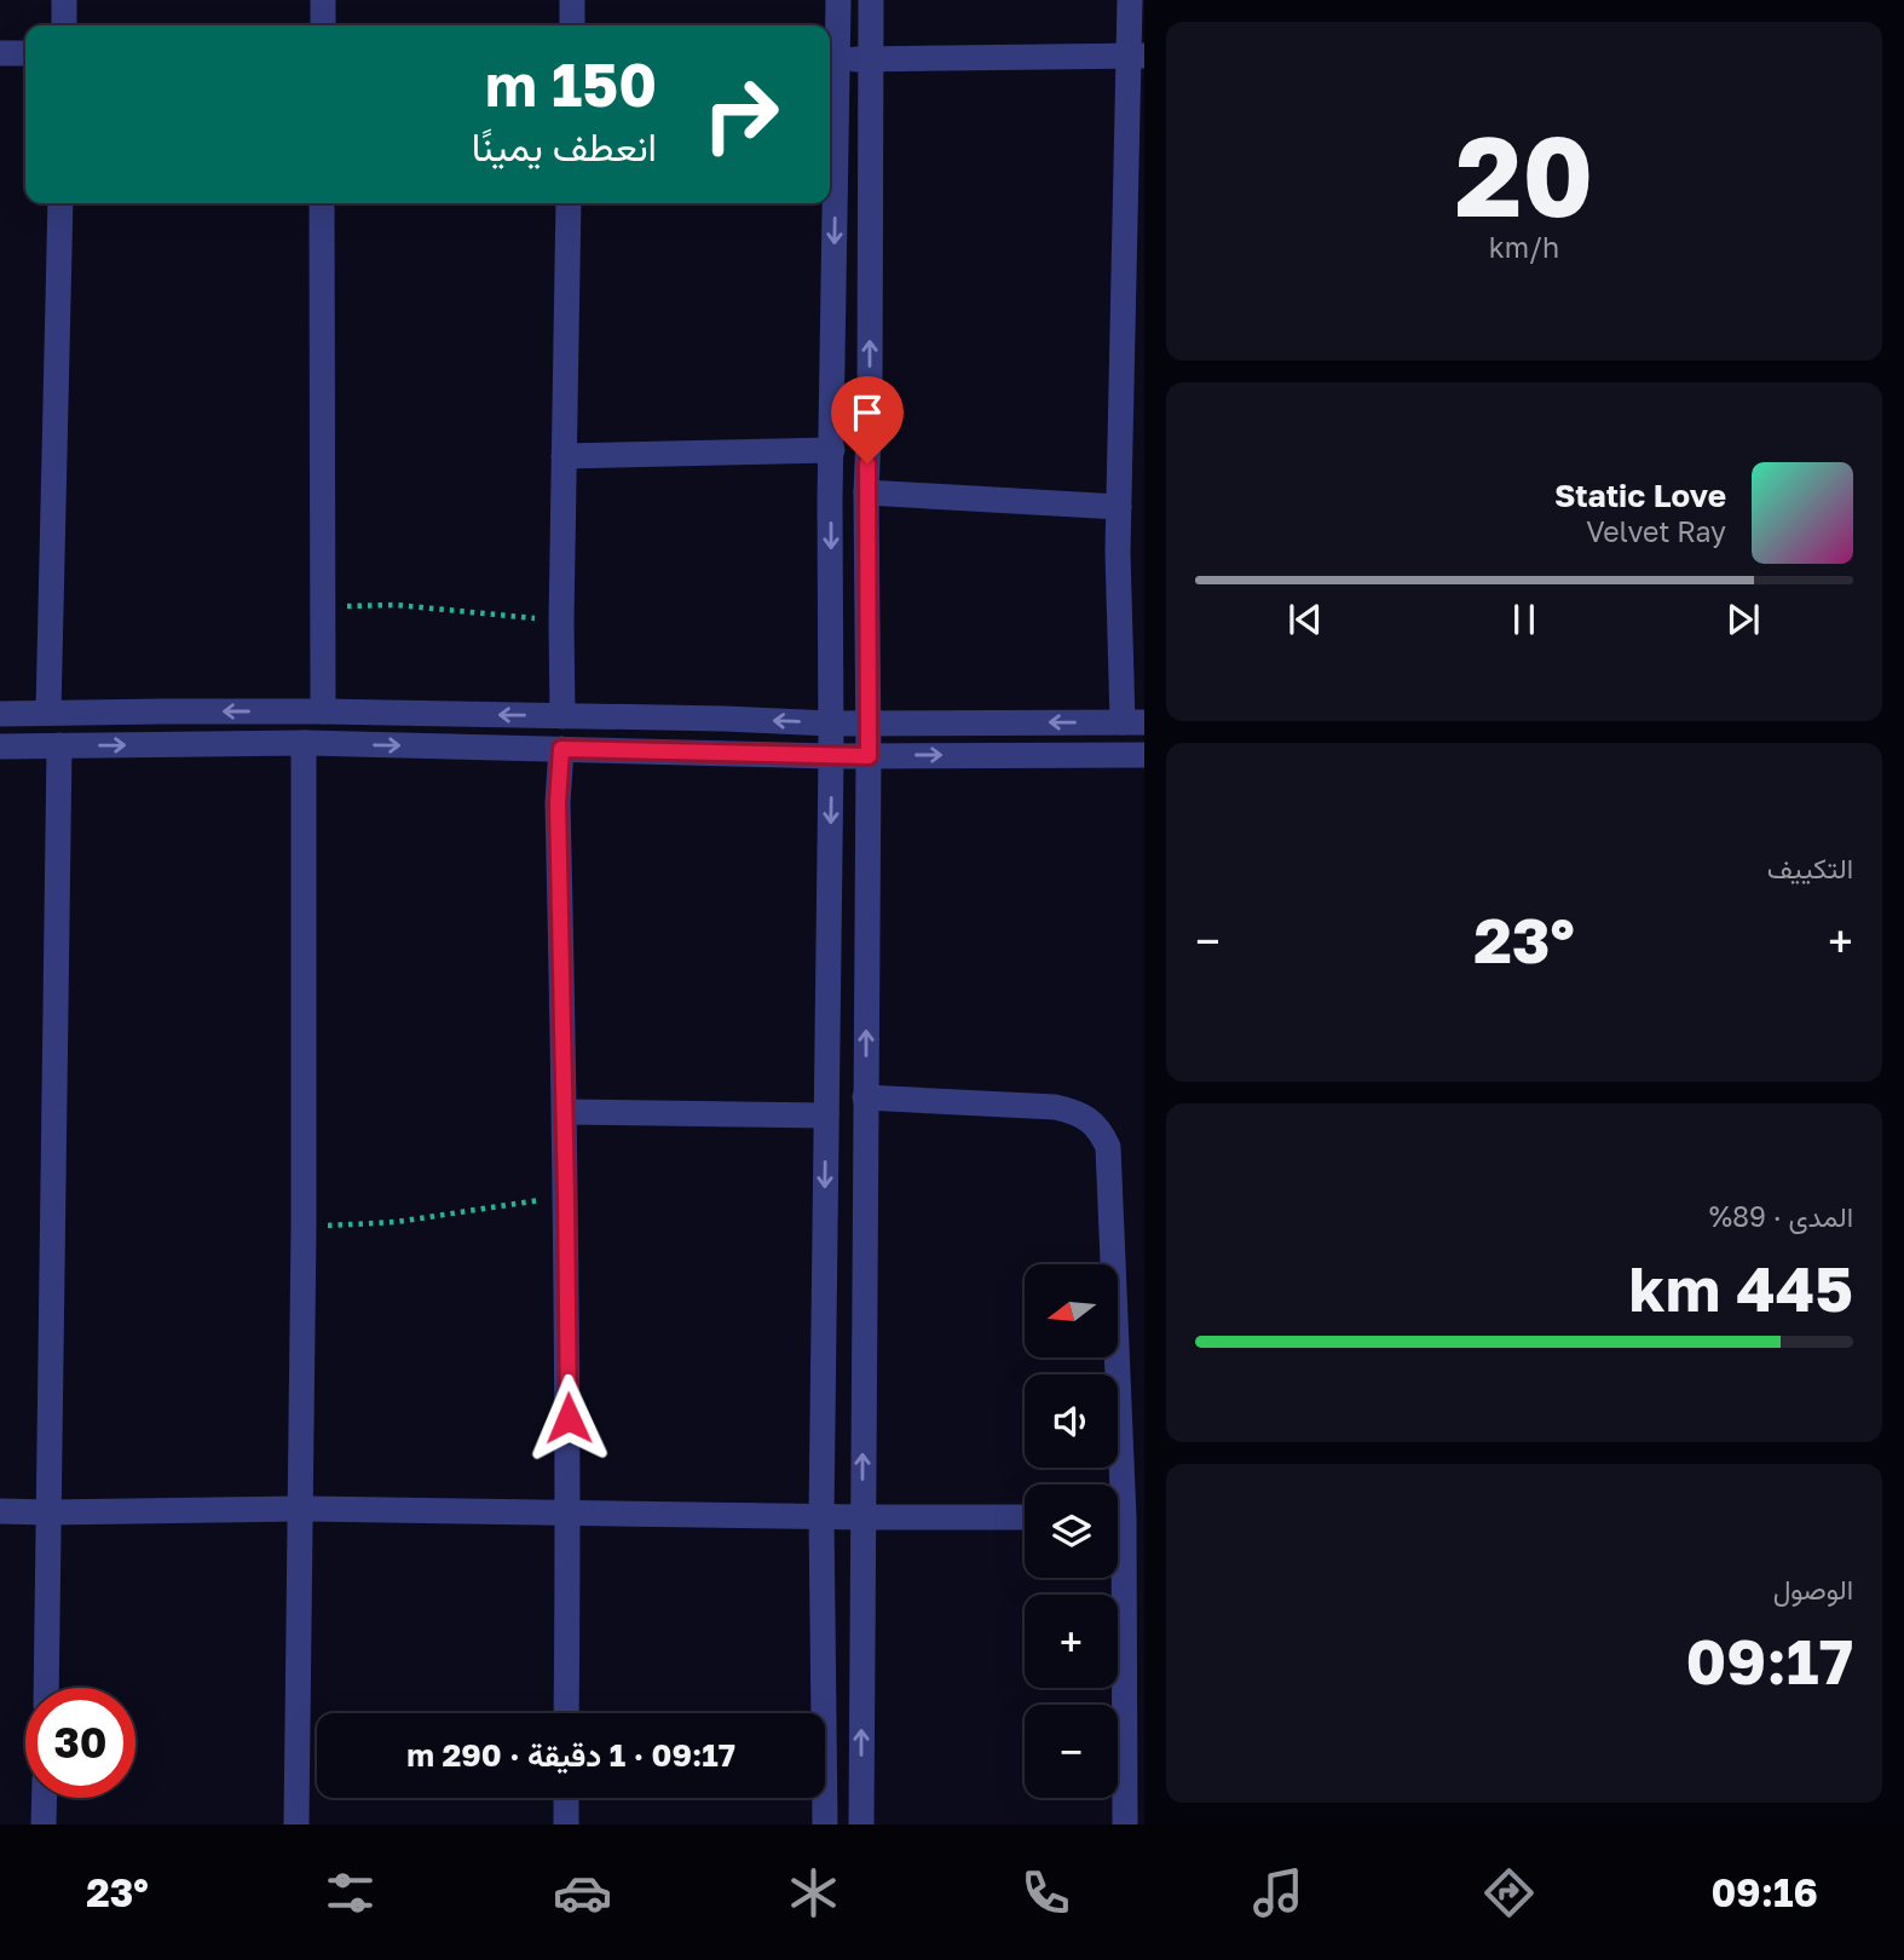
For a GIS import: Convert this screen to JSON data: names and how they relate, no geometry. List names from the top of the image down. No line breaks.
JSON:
{"north":"left","page":{"tile":[["20","km/h"],"التكييف",["المدى · 89%","445 km"],["الوصول","09:17"]],"turn":["150 m","انعطف يمينًا"],"song":["Static Love","Velvet Ray"],"heat":["−","23°","+"],"map_buttons":["+","−"],"limit":"30","trip":"09:17 · 1 دقيقة · 290 m","tabs":["09:16","23°"]}}
